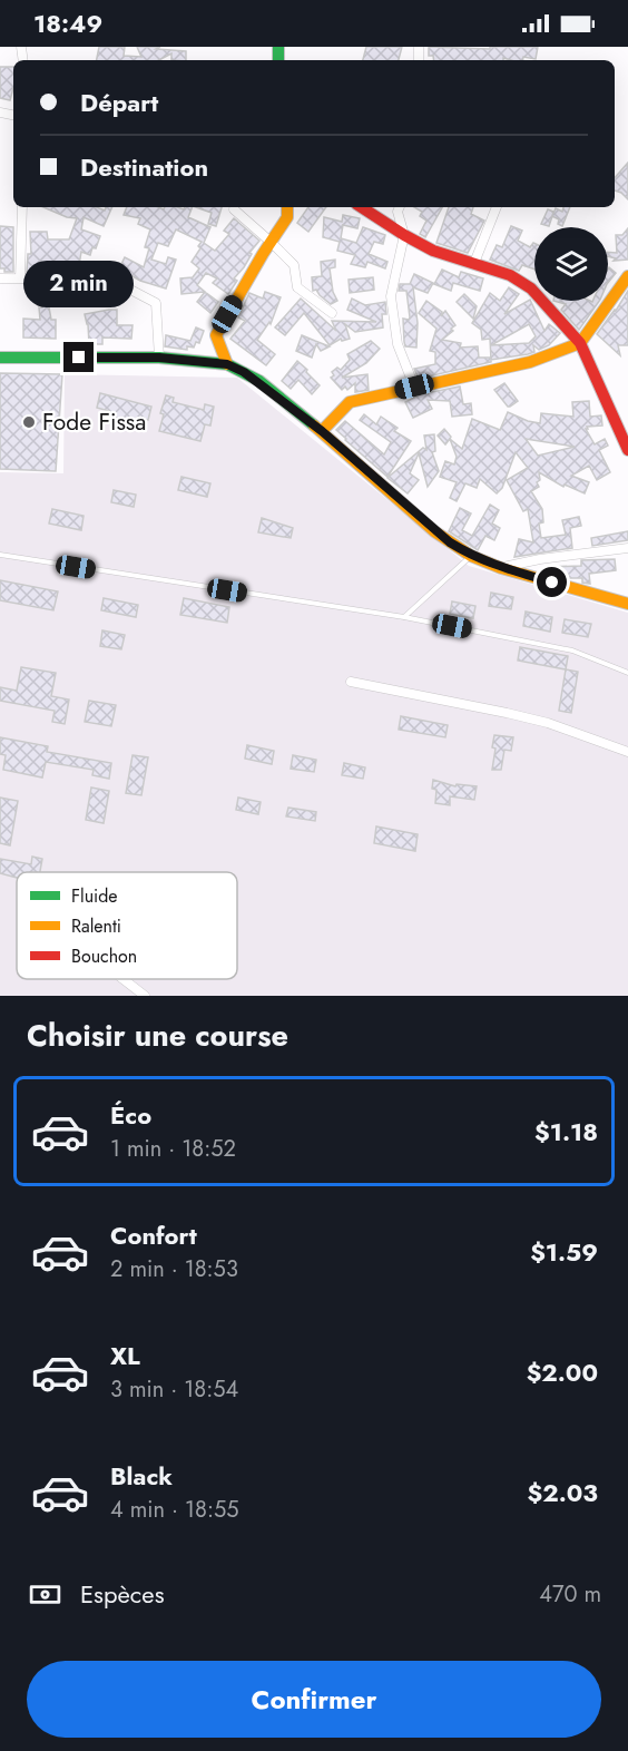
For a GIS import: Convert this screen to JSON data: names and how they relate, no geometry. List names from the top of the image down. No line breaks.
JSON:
{"places":["Fode Fissa"],"legend":["Fluide","Ralenti","Bouchon"],"page":{"status":"18:49","banner":["Départ","Destination"],"bubble":"2 min","heading":"Choisir une course","list":[{"name":"Éco","note":"1 min · 18:52","value":"$1.18"},{"name":"Confort","note":"2 min · 18:53","value":"$1.59"},{"name":"XL","note":"3 min · 18:54","value":"$2.00"},{"name":"Black","note":"4 min · 18:55","value":"$2.03"}],"pay":["Espèces","470 m"],"buttons":"Confirmer"}}
